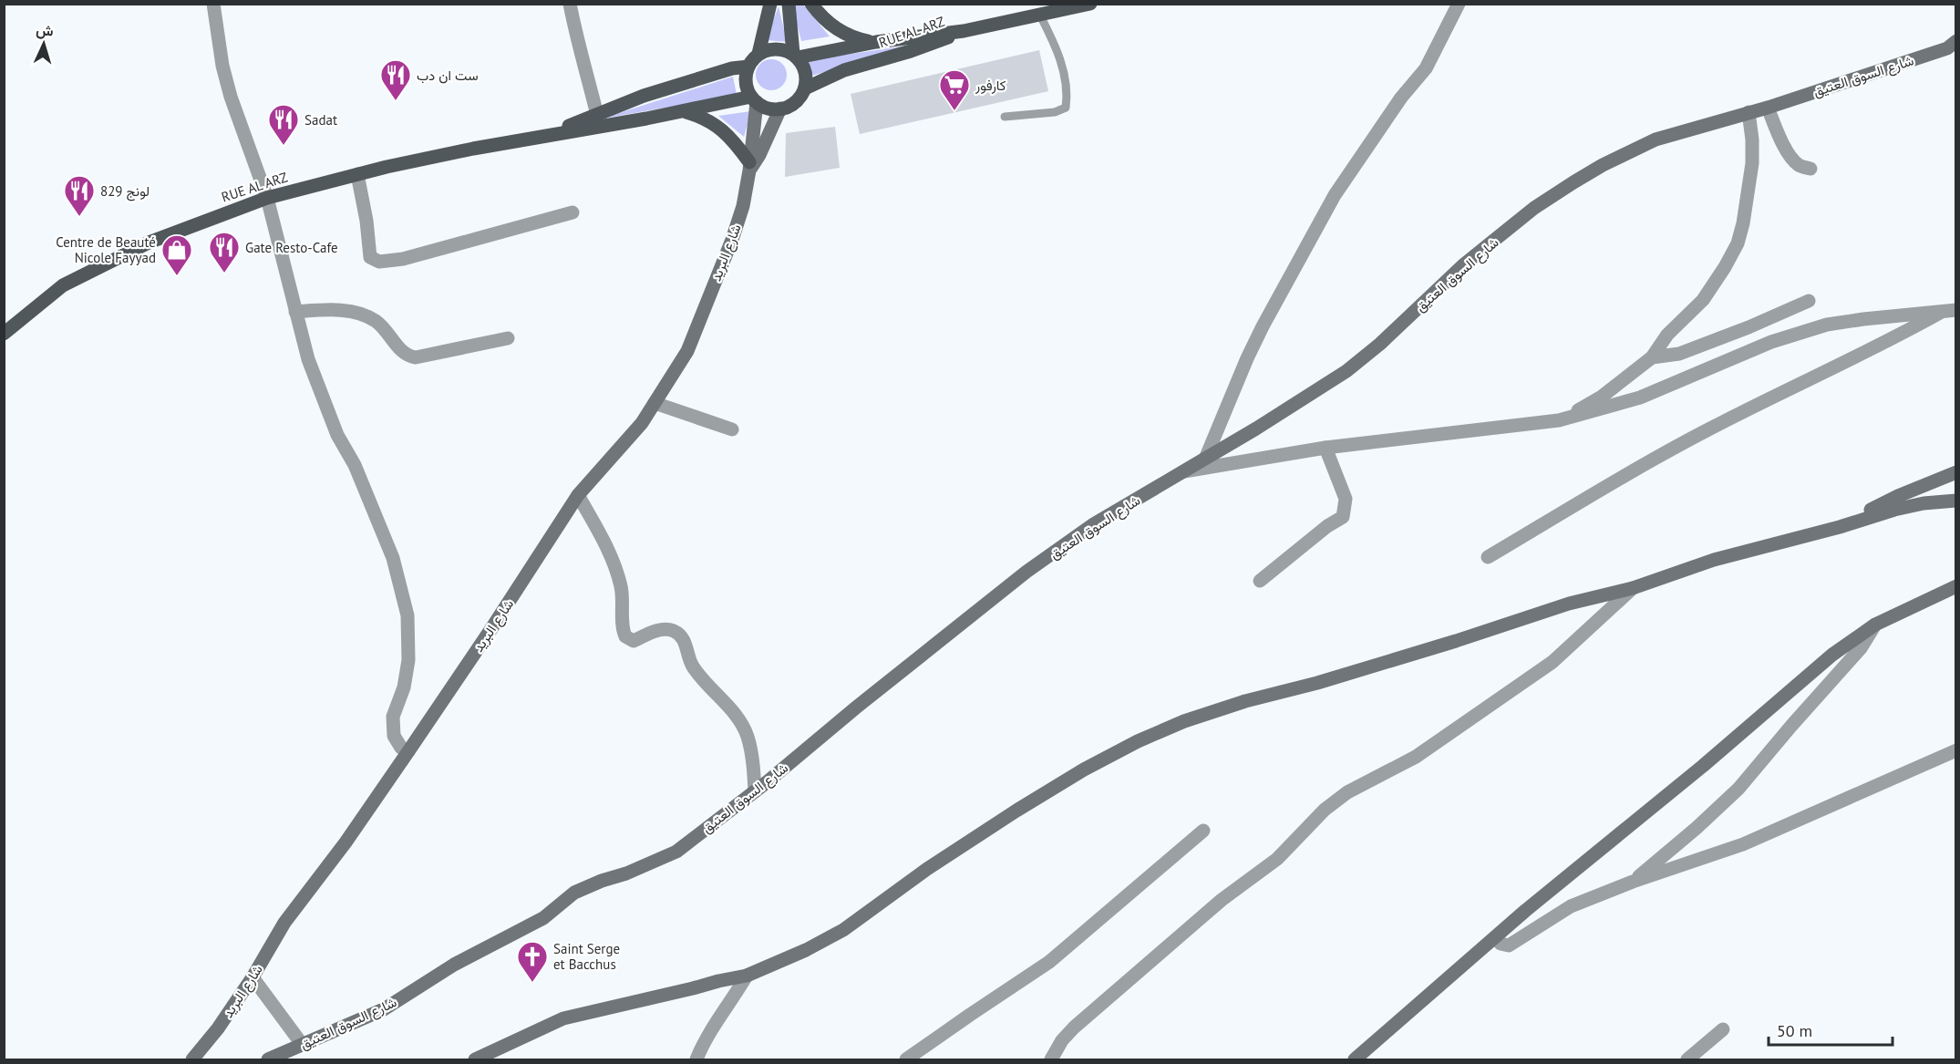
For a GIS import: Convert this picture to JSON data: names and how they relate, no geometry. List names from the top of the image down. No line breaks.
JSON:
{"streets":{"main road":["RUE AL ARZ","شارع السوق العتيق","شارع البريد"]},"crossings":[["RUE AL ARZ","شارع البريد"]],"places":{"restaurant":["ست ان دب","Sadat","لونج 829","Gate Resto-Cafe"],"supermarket":["كارفور"],"shop":["Centre de Beauté Nicole Fayyad"],"church":["Saint Serge et Bacchus"]},"scale_bar":"50 m","north":"top"}
